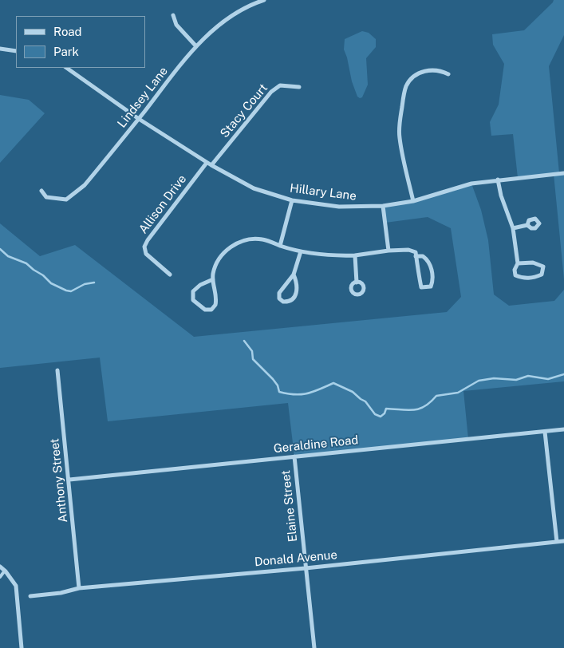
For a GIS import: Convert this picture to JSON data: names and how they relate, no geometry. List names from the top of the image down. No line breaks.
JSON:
{"streets":{"street":["Lindsey Lane","Stacy Court","Hillary Lane","Allison Drive","Geraldine Road","Anthony Street","Elaine Street","Donald Avenue"]},"crossings":[["Lindsey Lane","Hillary Lane"],["Stacy Court","Hillary Lane"],["Hillary Lane","Allison Drive"],["Geraldine Road","Anthony Street"],["Geraldine Road","Elaine Street"],["Anthony Street","Donald Avenue"],["Elaine Street","Donald Avenue"]],"legend":["Road","Park"]}
